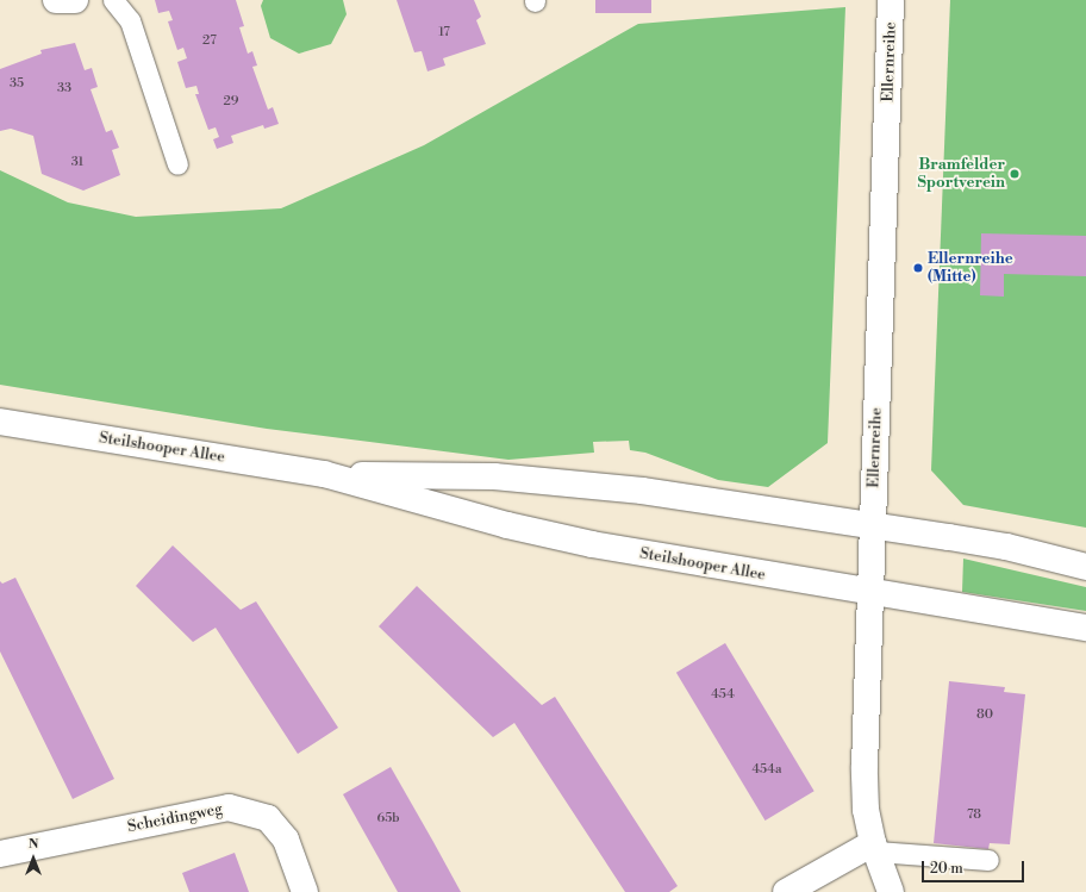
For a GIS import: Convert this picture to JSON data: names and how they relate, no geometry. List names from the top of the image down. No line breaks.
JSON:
{"streets":{"main road":["Ellernreihe","Steilshooper Allee","Scheidingweg"]},"crossings":[["Ellernreihe","Steilshooper Allee"]],"places":["Bramfelder Sportverein","Ellernreihe (Mitte)"],"house_numbers":["17","27","35","33","29","31","454","80","454a","78","65b"],"scale_bar":"20 m","north":"top"}
